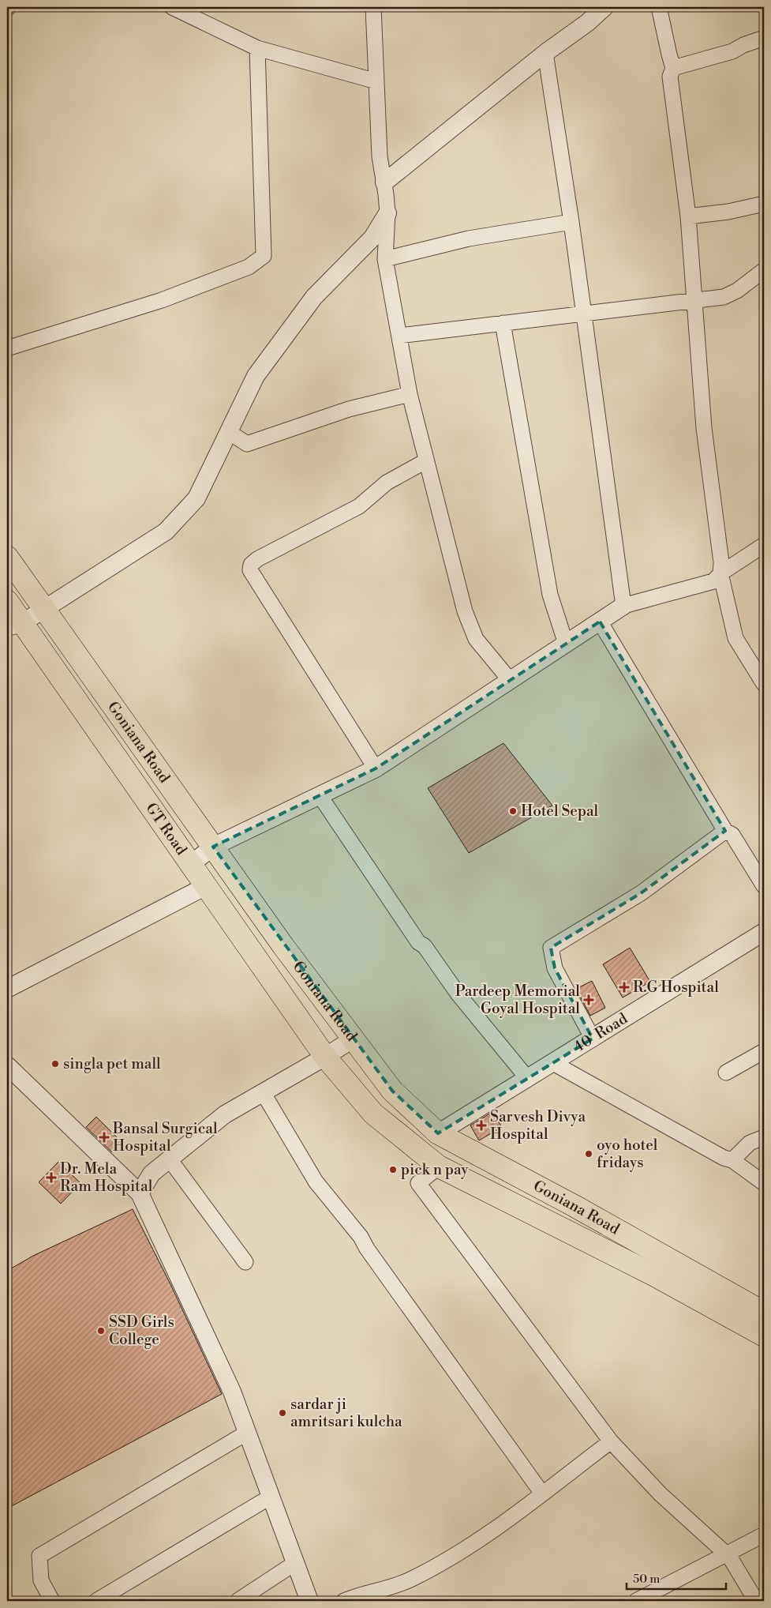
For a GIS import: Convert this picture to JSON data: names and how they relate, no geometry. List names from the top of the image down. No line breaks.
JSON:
{"streets":{"main road":["Goniana Road","GT Road"],"street":["40' Road"]},"crossings":[["Goniana Road","GT Road"],["Goniana Road","40' Road"]],"places":{"other":["Hotel Sepal","singla pet mall","oyo hotel fridays","pick n pay","SSD Girls College","sardar ji amritsari kulcha"],"health":["R.G Hospital","Pardeep Memorial Goyal Hospital","Sarvesh Divya Hospital","Bansal Surgical Hospital","Dr. Mela Ram Hospital"]},"scale_bar":"50 m"}
